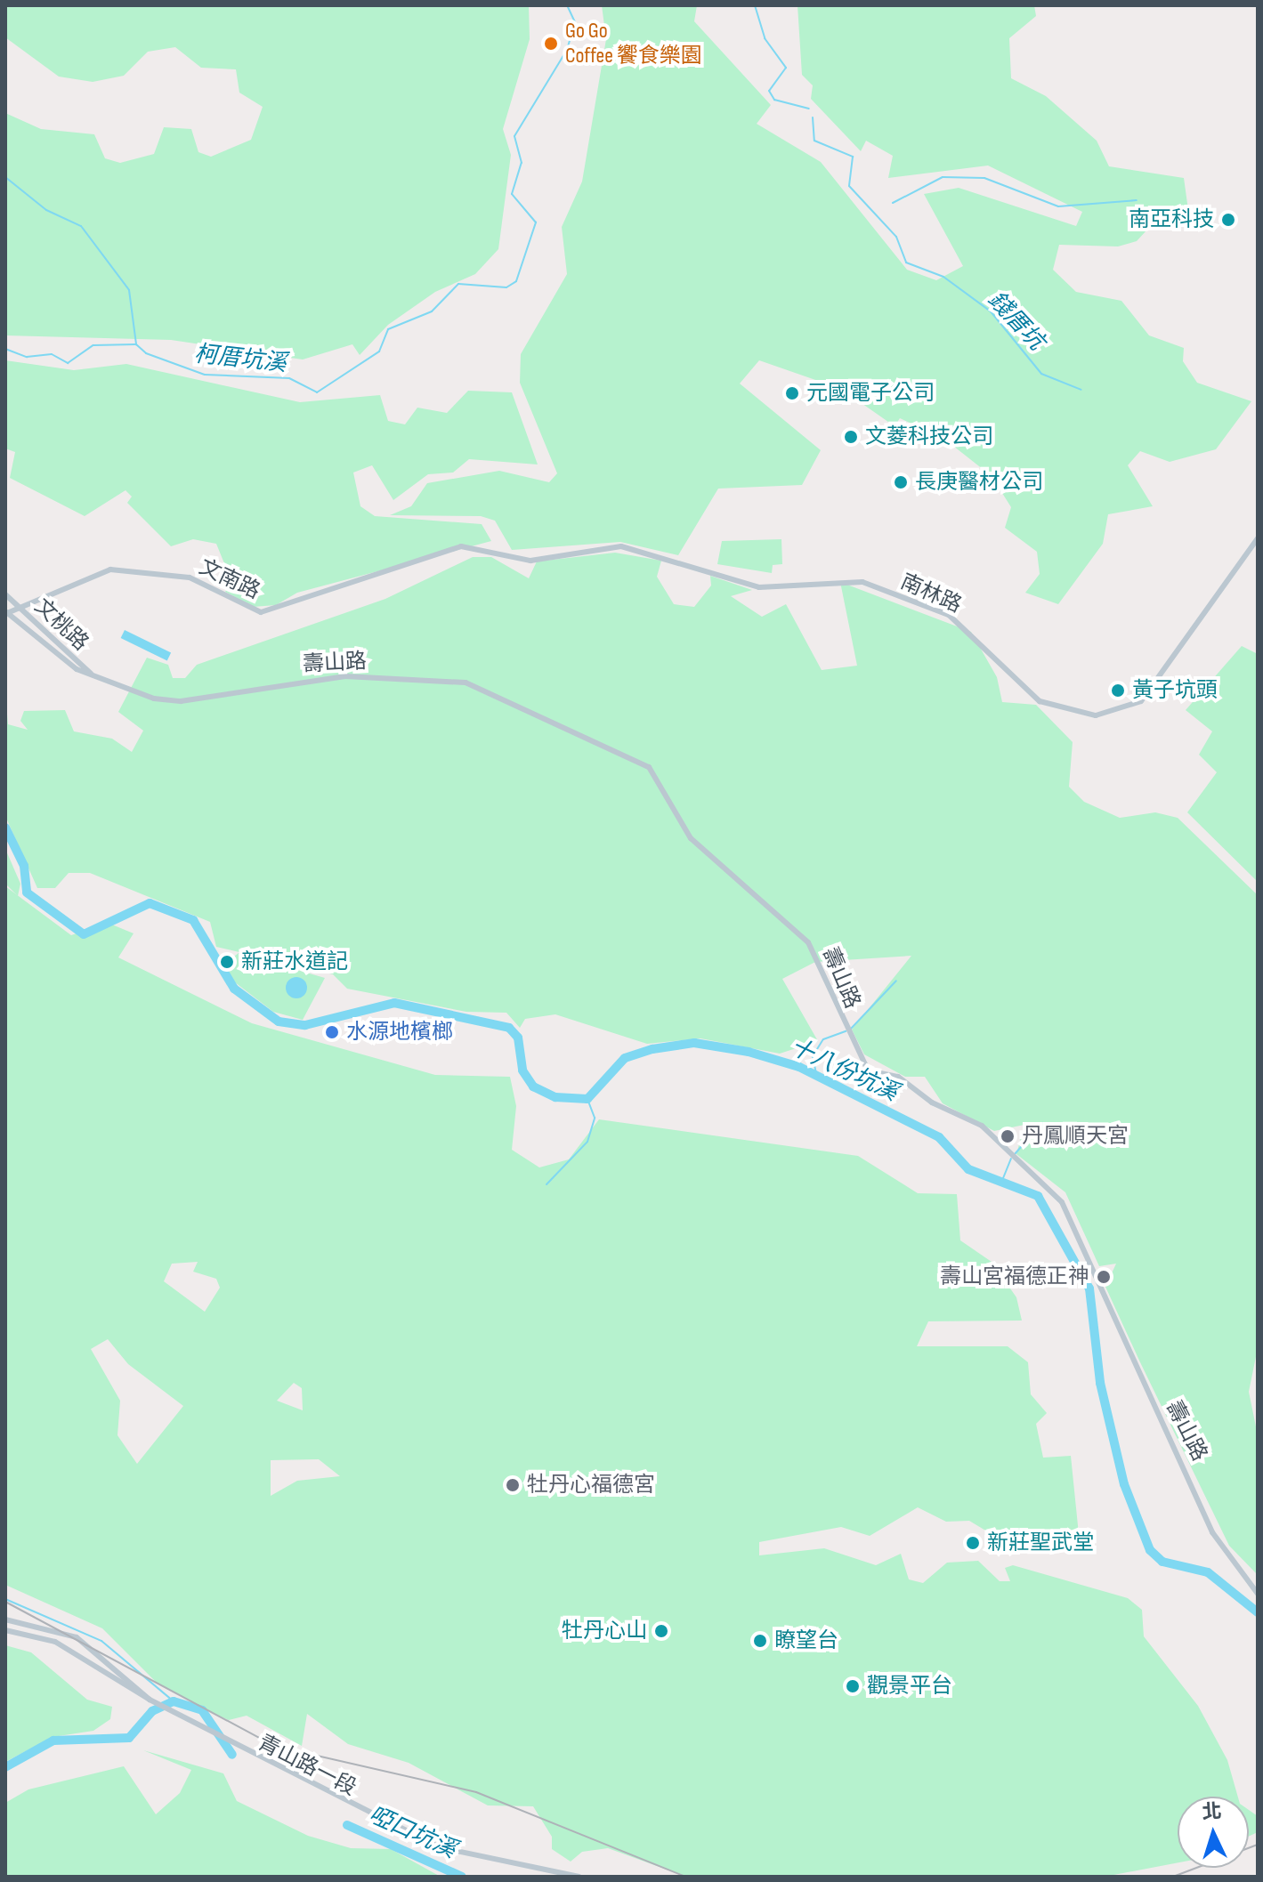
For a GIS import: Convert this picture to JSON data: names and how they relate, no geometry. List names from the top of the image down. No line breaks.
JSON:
{"streets":{"street":["文南路","南林路","文桃路","壽山路","青山路一段"]},"crossings":[["文南路","南林路"],["文南路","文桃路"],["文桃路","壽山路"]],"water":["錢厝坑","柯厝坑溪","十八份坑溪","啞口坑溪"],"places":["Go Go Coffee 饗食樂園","南亞科技","元國電子公司","文菱科技公司","長庚醫材公司","黃子坑頭","新莊水道記","水源地檳榔","丹鳳順天宮","壽山宮福德正神","牡丹心福德宮","新莊聖武堂","牡丹心山","瞭望台","觀景平台"],"north":"top"}
